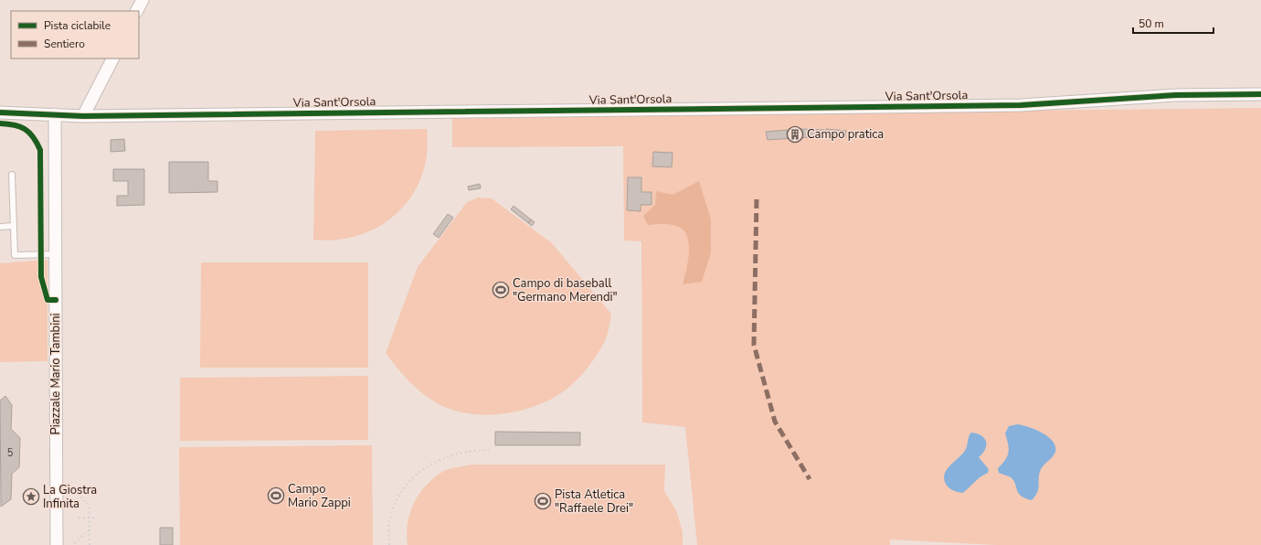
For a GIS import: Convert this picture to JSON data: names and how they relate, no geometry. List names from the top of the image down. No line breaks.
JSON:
{"streets":{"street":["Via Sant'Orsola","Piazzale Mario Tambini"]},"crossings":[["Via Sant'Orsola","Piazzale Mario Tambini"]],"places":{"building":["Campo pratica"],"sports":["Campo di baseball \"Germano Merendi\"","Campo Mario Zappi","Pista Atletica \"Raffaele Drei\""],"place":["La Giostra Infinita"]},"house_numbers":["5"],"legend":["Pista ciclabile","Sentiero"],"scale_bar":"50 m"}
